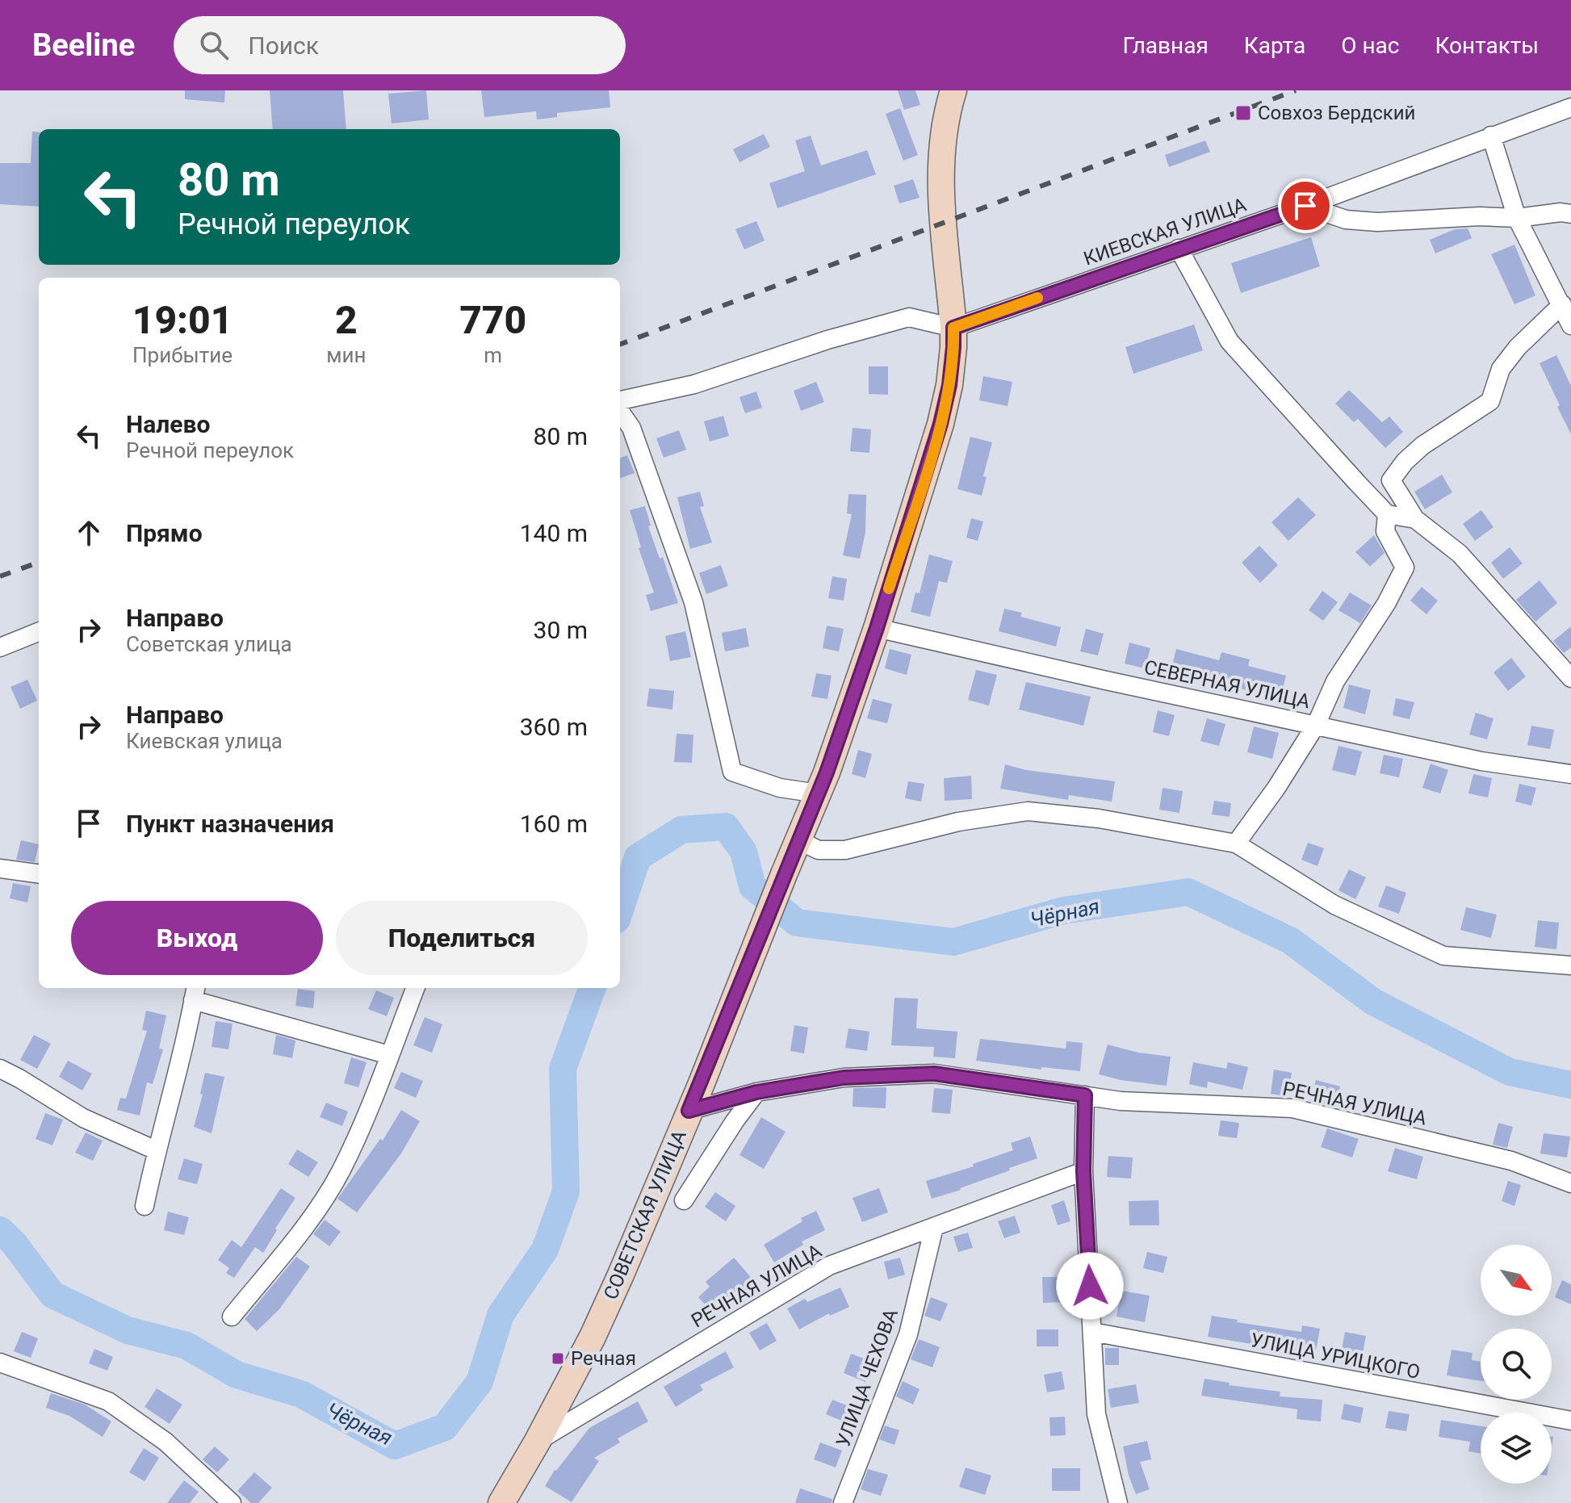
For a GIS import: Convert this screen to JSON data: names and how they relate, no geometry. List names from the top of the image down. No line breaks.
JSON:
{"streets":{"main road":["СОВЕТСКАЯ УЛИЦА"],"street":["КИЕВСКАЯ УЛИЦА","СЕВЕРНАЯ УЛИЦА","РЕЧНАЯ УЛИЦА","УЛИЦА УРИЦКОГО","УЛИЦА ЧЕХОВА"]},"crossings":[["КИЕВСКАЯ УЛИЦА","СОВЕТСКАЯ УЛИЦА"],["СЕВЕРНАЯ УЛИЦА","СОВЕТСКАЯ УЛИЦА"],["РЕЧНАЯ УЛИЦА","СОВЕТСКАЯ УЛИЦА"],["РЕЧНАЯ УЛИЦА","УЛИЦА ЧЕХОВА"]],"water":["Чёрная"],"places":{"transit":["Совхоз Бердский","Речная"]},"north":"bottom right","page":{"header":"Beeline","search":"Поиск","nav":["Главная","Карта","О нас","Контакты"],"turn":["80 m","Речной переулок"],"eta":["19:01","Прибытие","2","мин","770","m"],"list":[{"name":"Налево","note":"Речной переулок","value":"80 m"},{"name":"Прямо","value":"140 m"},{"name":"Направо","note":"Советская улица","value":"30 m"},{"name":"Направо","note":"Киевская улица","value":"360 m"},{"name":"Пункт назначения","value":"160 m"}],"buttons":["Выход","Поделиться"]}}
